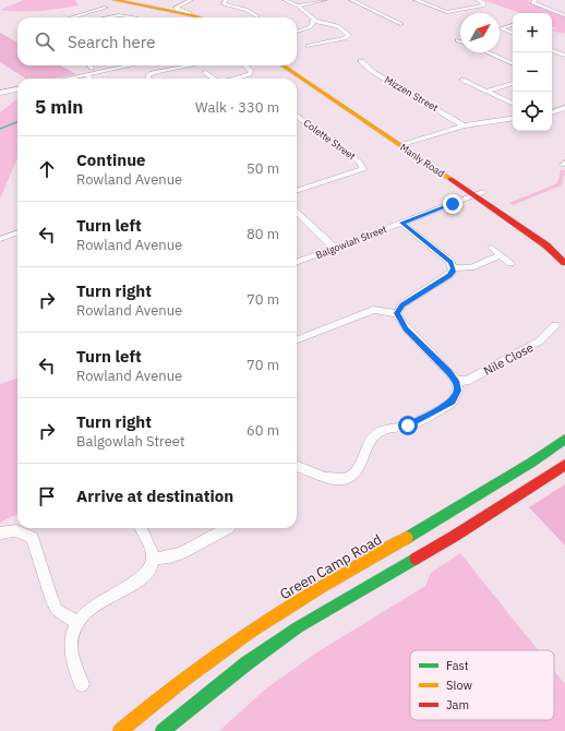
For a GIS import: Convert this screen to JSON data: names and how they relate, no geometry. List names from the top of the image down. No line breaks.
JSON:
{"streets":{"main road":["Manly Road","Green Camp Road"],"street":["Mizzen Street","Colette Street","Balgowlah Street","Nile Close"]},"crossings":[["Manly Road","Balgowlah Street"]],"legend":["Fast","Slow","Jam"],"north":"top right","page":{"map_buttons":["+","−"],"search":"Search here","heading":["5 min","Walk · 330 m"],"list":[["Continue","Rowland Avenue","50 m"],["Turn left","Rowland Avenue","80 m"],["Turn right","Rowland Avenue","70 m"],["Turn left","Rowland Avenue","70 m"],["Turn right","Balgowlah Street","60 m"],"Arrive at destination"]}}
